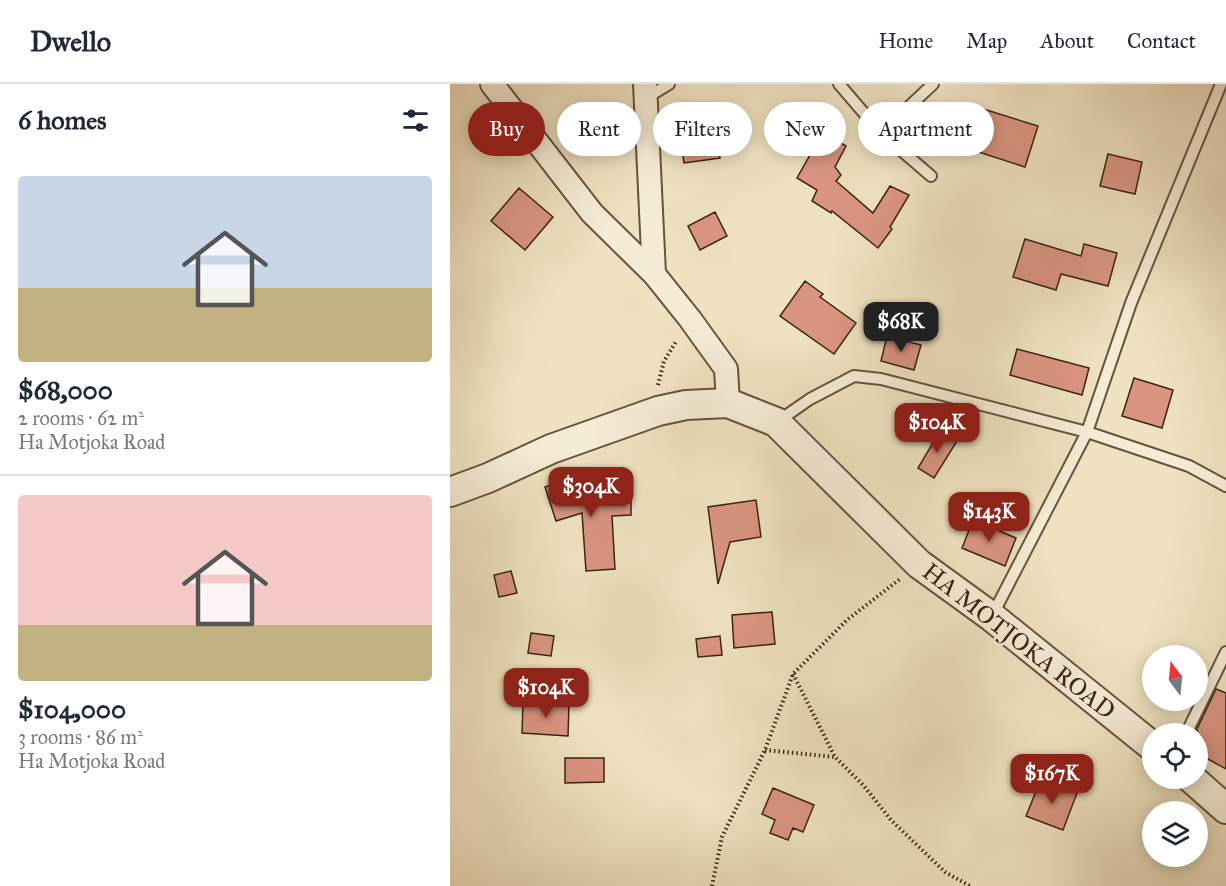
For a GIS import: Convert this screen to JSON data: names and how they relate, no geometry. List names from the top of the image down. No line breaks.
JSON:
{"streets":{"street":["HA MOTJOKA ROAD"]},"north":"top","page":{"header":"Dwello","nav":["Home","Map","About","Contact"],"heading":"6 homes","chip":["Buy","Rent","Filters","New","Apartment"],"list":[{"name":"$68,000","note":"2 rooms · 62 m² · Ha Motjoka Road"},{"name":"$104,000","note":"3 rooms · 86 m² · Ha Motjoka Road"}],"price":["$68K","$104K","$304K","$143K","$104K","$167K"]}}
